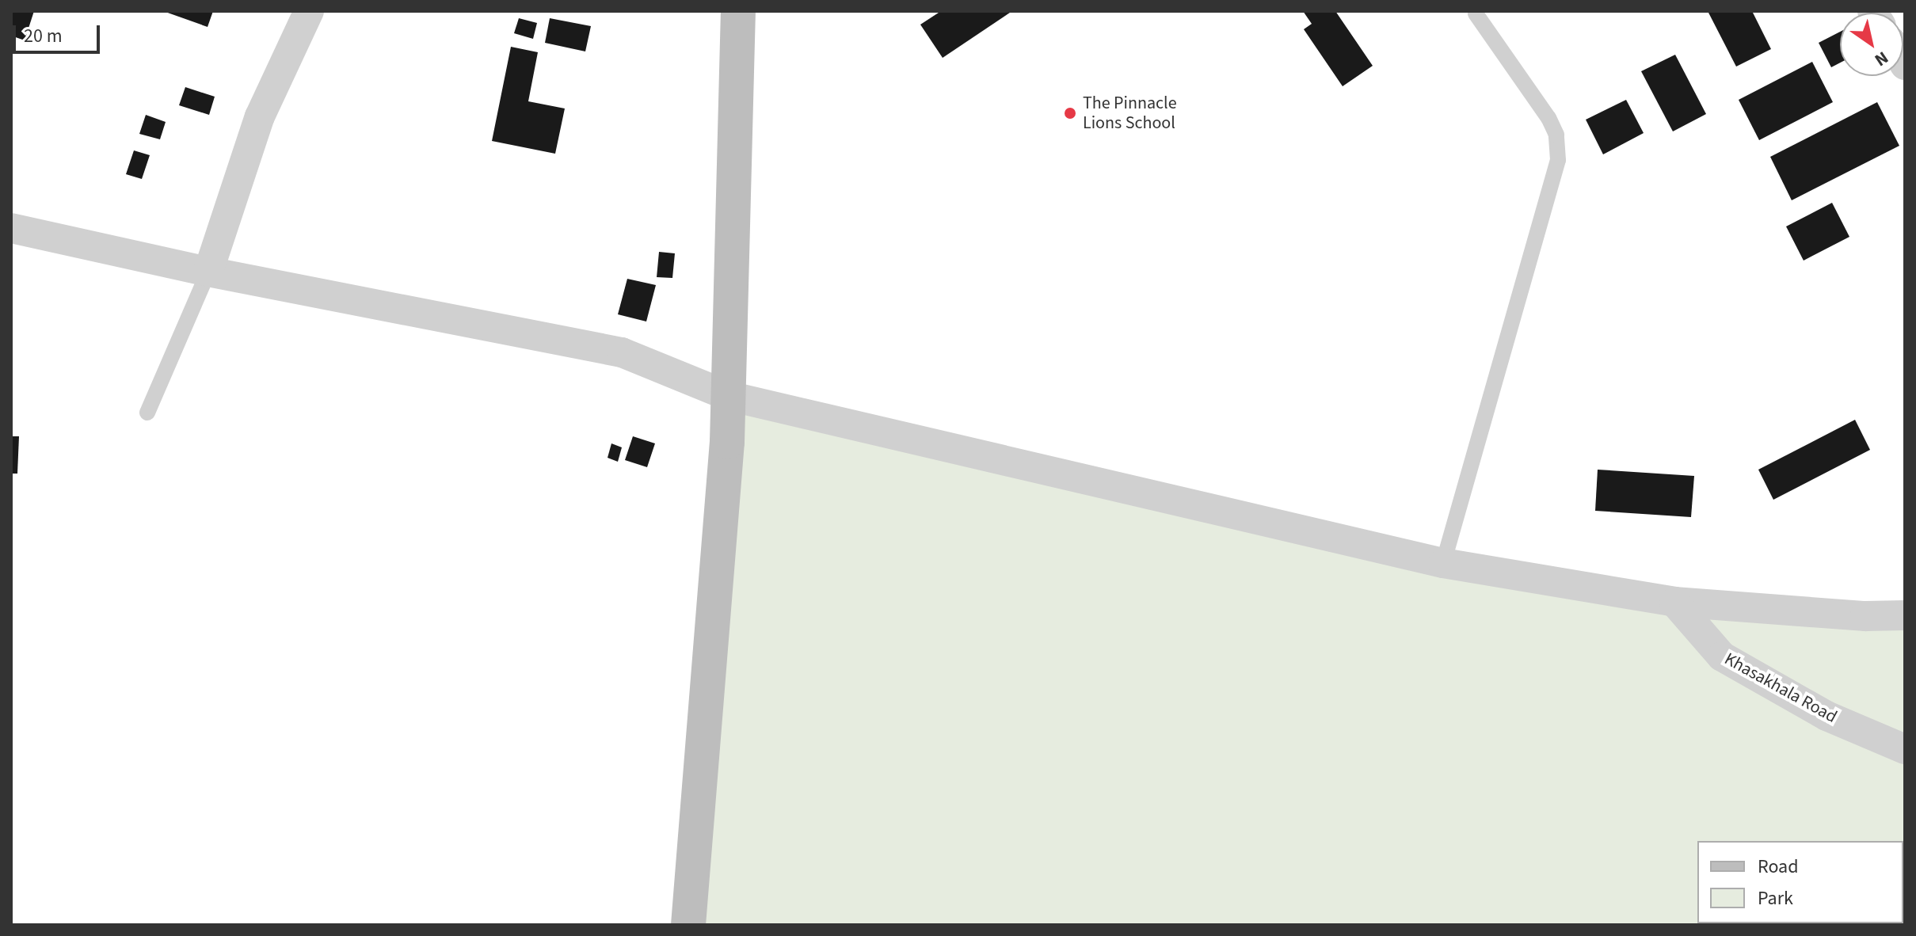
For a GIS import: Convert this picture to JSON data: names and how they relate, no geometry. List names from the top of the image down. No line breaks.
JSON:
{"streets":{"street":["Khasakhala Road"]},"places":["The Pinnacle Lions School"],"legend":["Road","Park"],"scale_bar":"20 m","north":"bottom right"}
